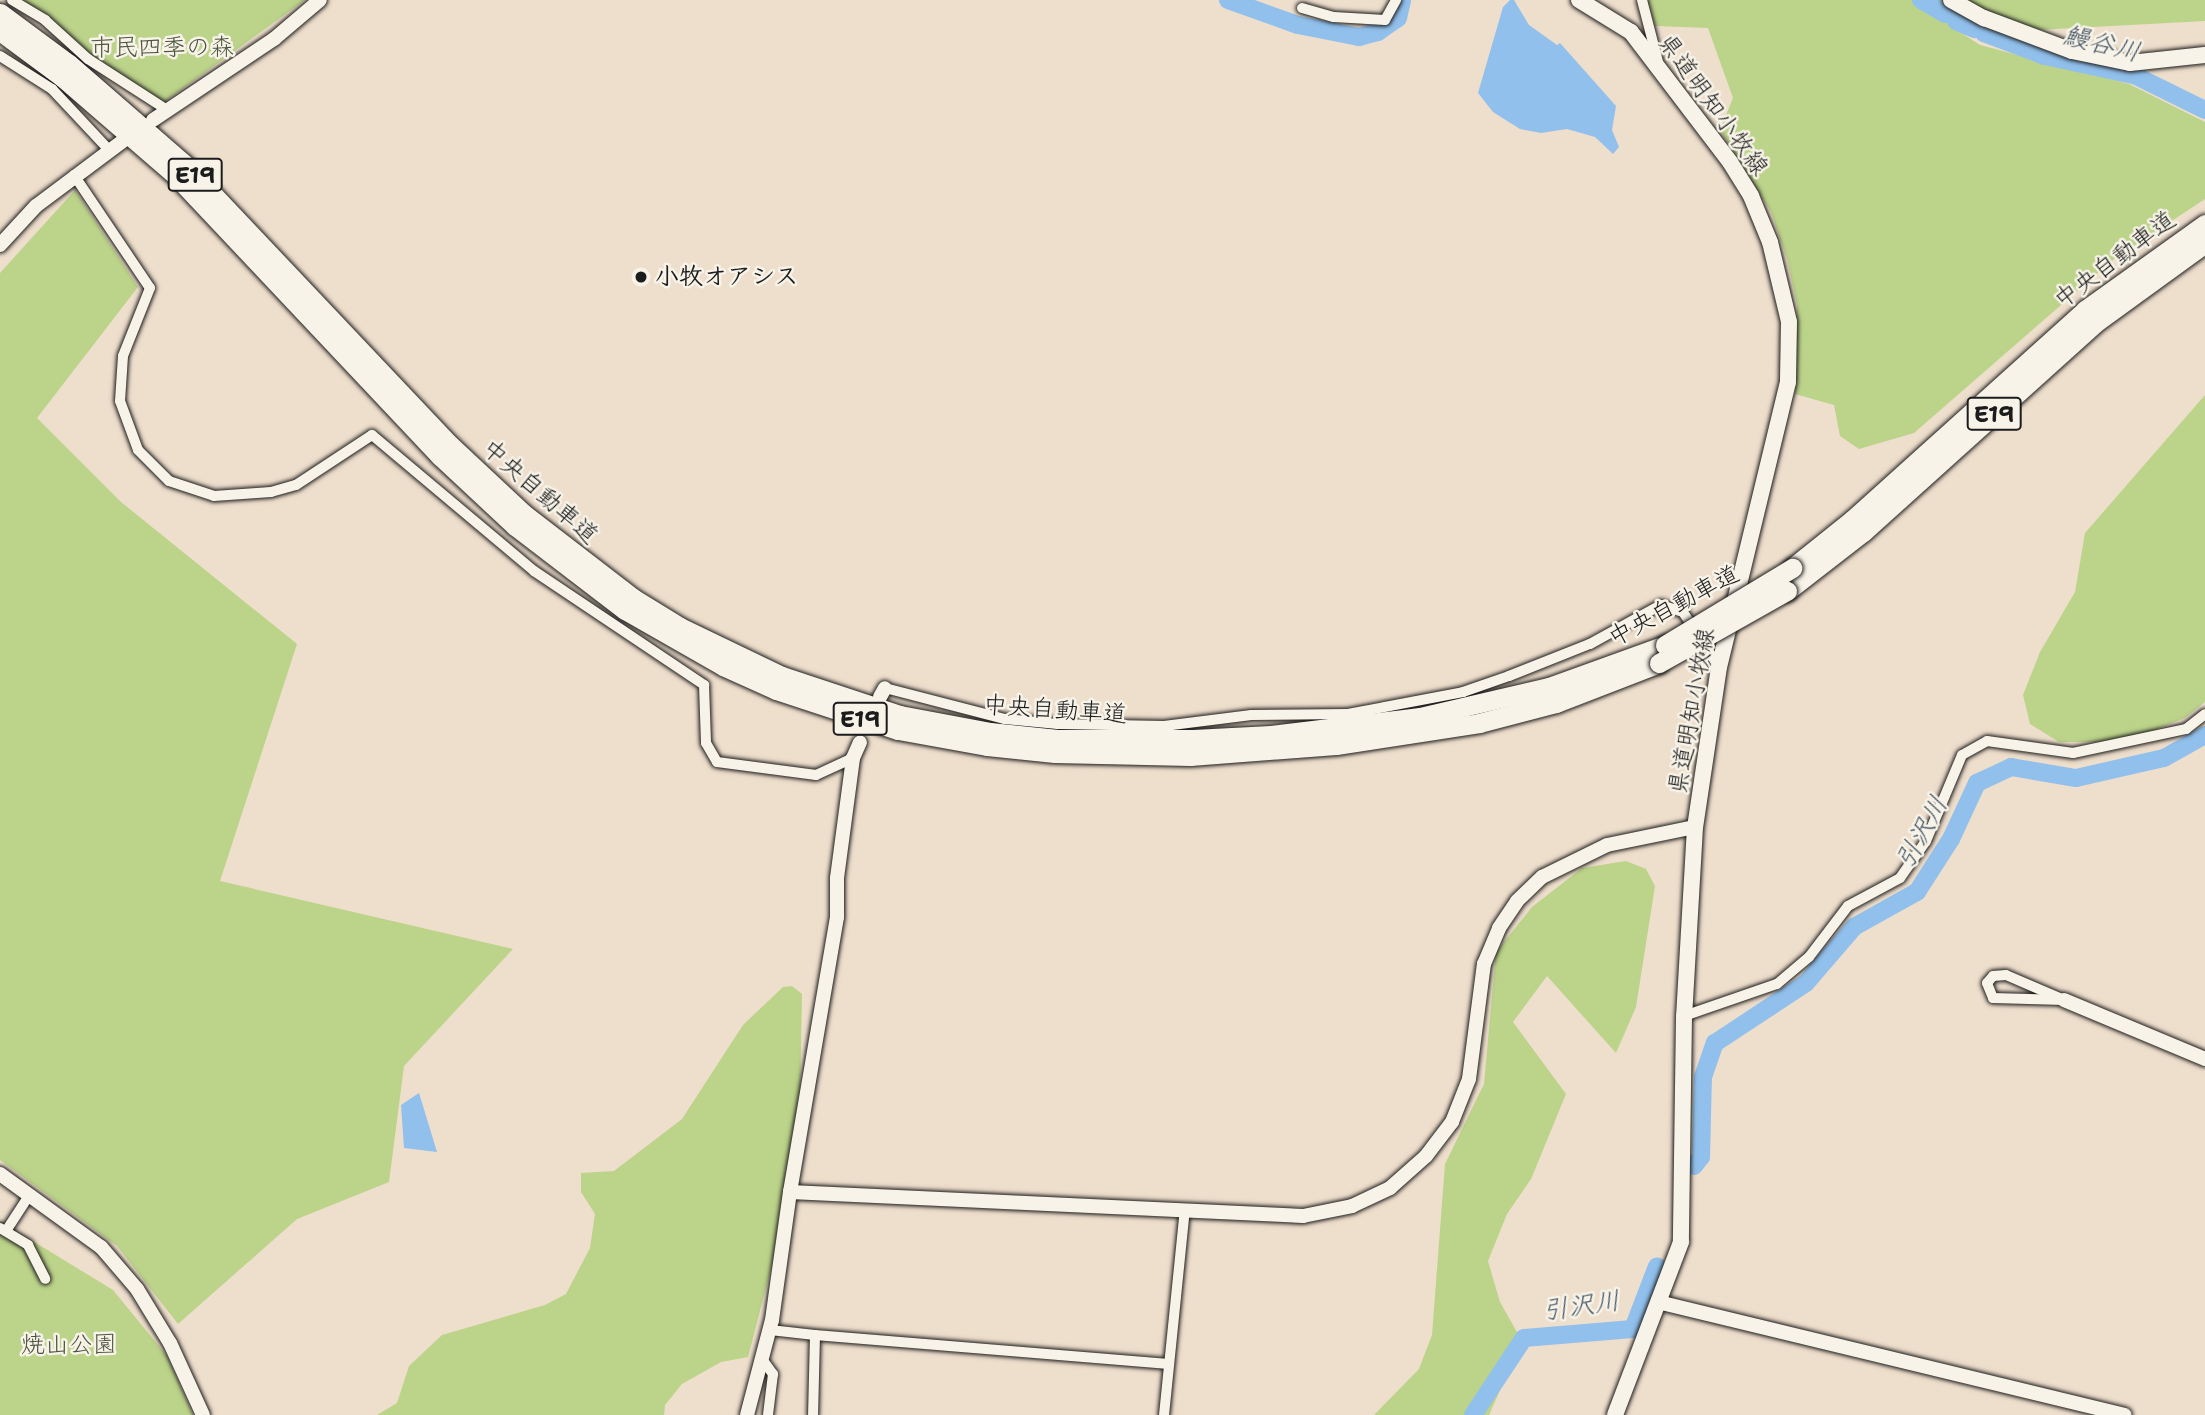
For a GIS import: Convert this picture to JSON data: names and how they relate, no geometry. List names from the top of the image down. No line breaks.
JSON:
{"streets":{"highway":["E19","中央自動車道"],"main road":["県道明知小牧線"]},"water":["鰻谷川","引沢川"],"parks":["市民四季の森","焼山公園"],"places":["小牧オアシス"]}
